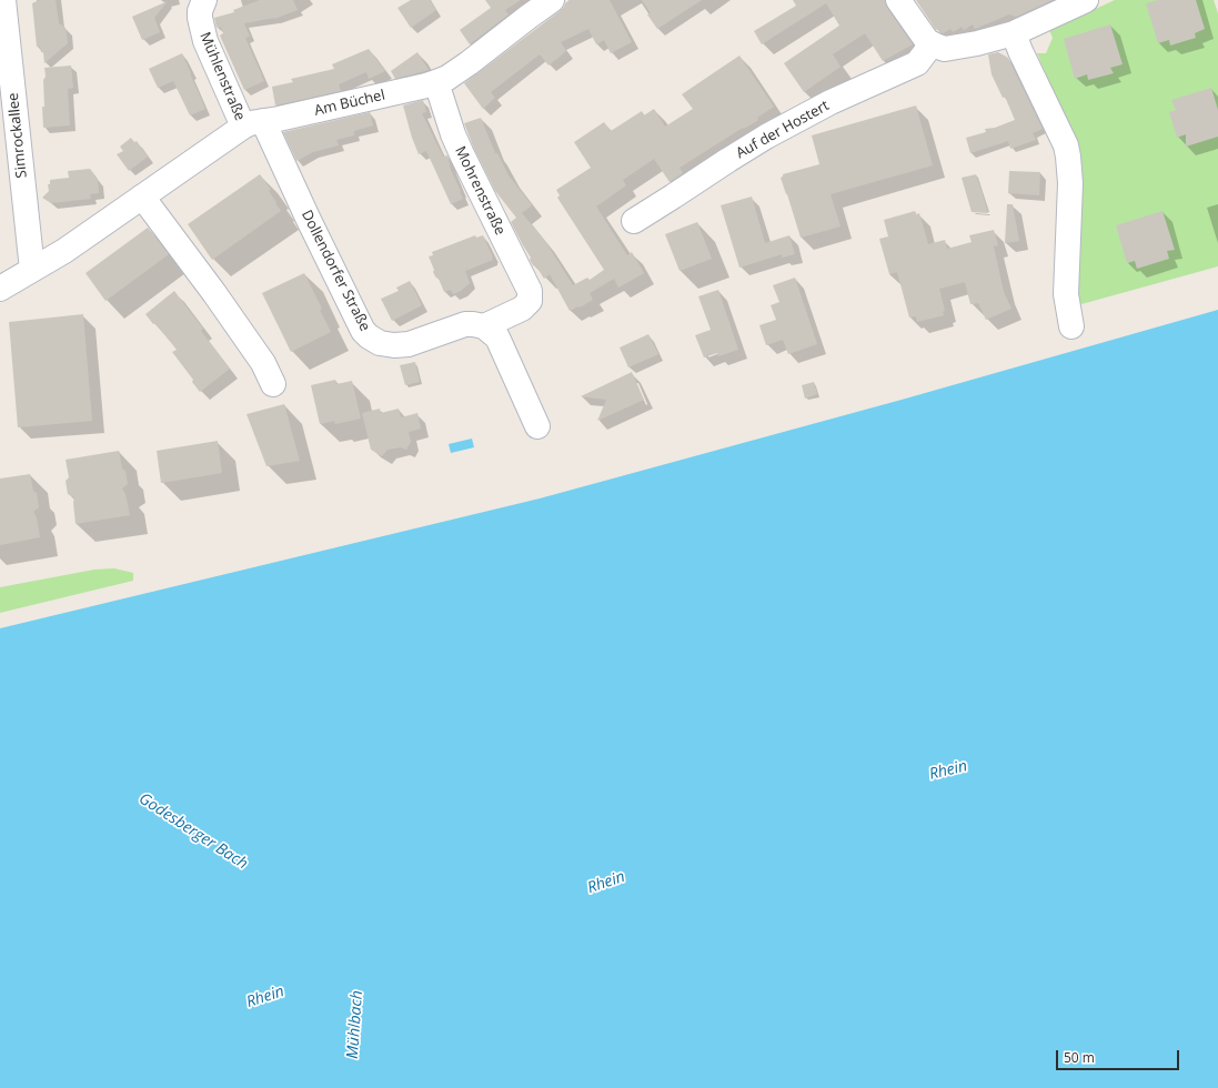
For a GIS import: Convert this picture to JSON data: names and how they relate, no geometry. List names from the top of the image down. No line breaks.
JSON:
{"streets":{"street":["Mühlenstraße","Am Büchel","Auf der Hostert","Simrockallee","Mohrenstraße","Dollendorfer Straße"]},"crossings":[["Mühlenstraße","Am Büchel"],["Mühlenstraße","Dollendorfer Straße"],["Am Büchel","Simrockallee"],["Am Büchel","Mohrenstraße"],["Am Büchel","Dollendorfer Straße"],["Mohrenstraße","Dollendorfer Straße"]],"water":["Rhein","Godesberger Bach","Mühlbach"],"scale_bar":"50 m"}
